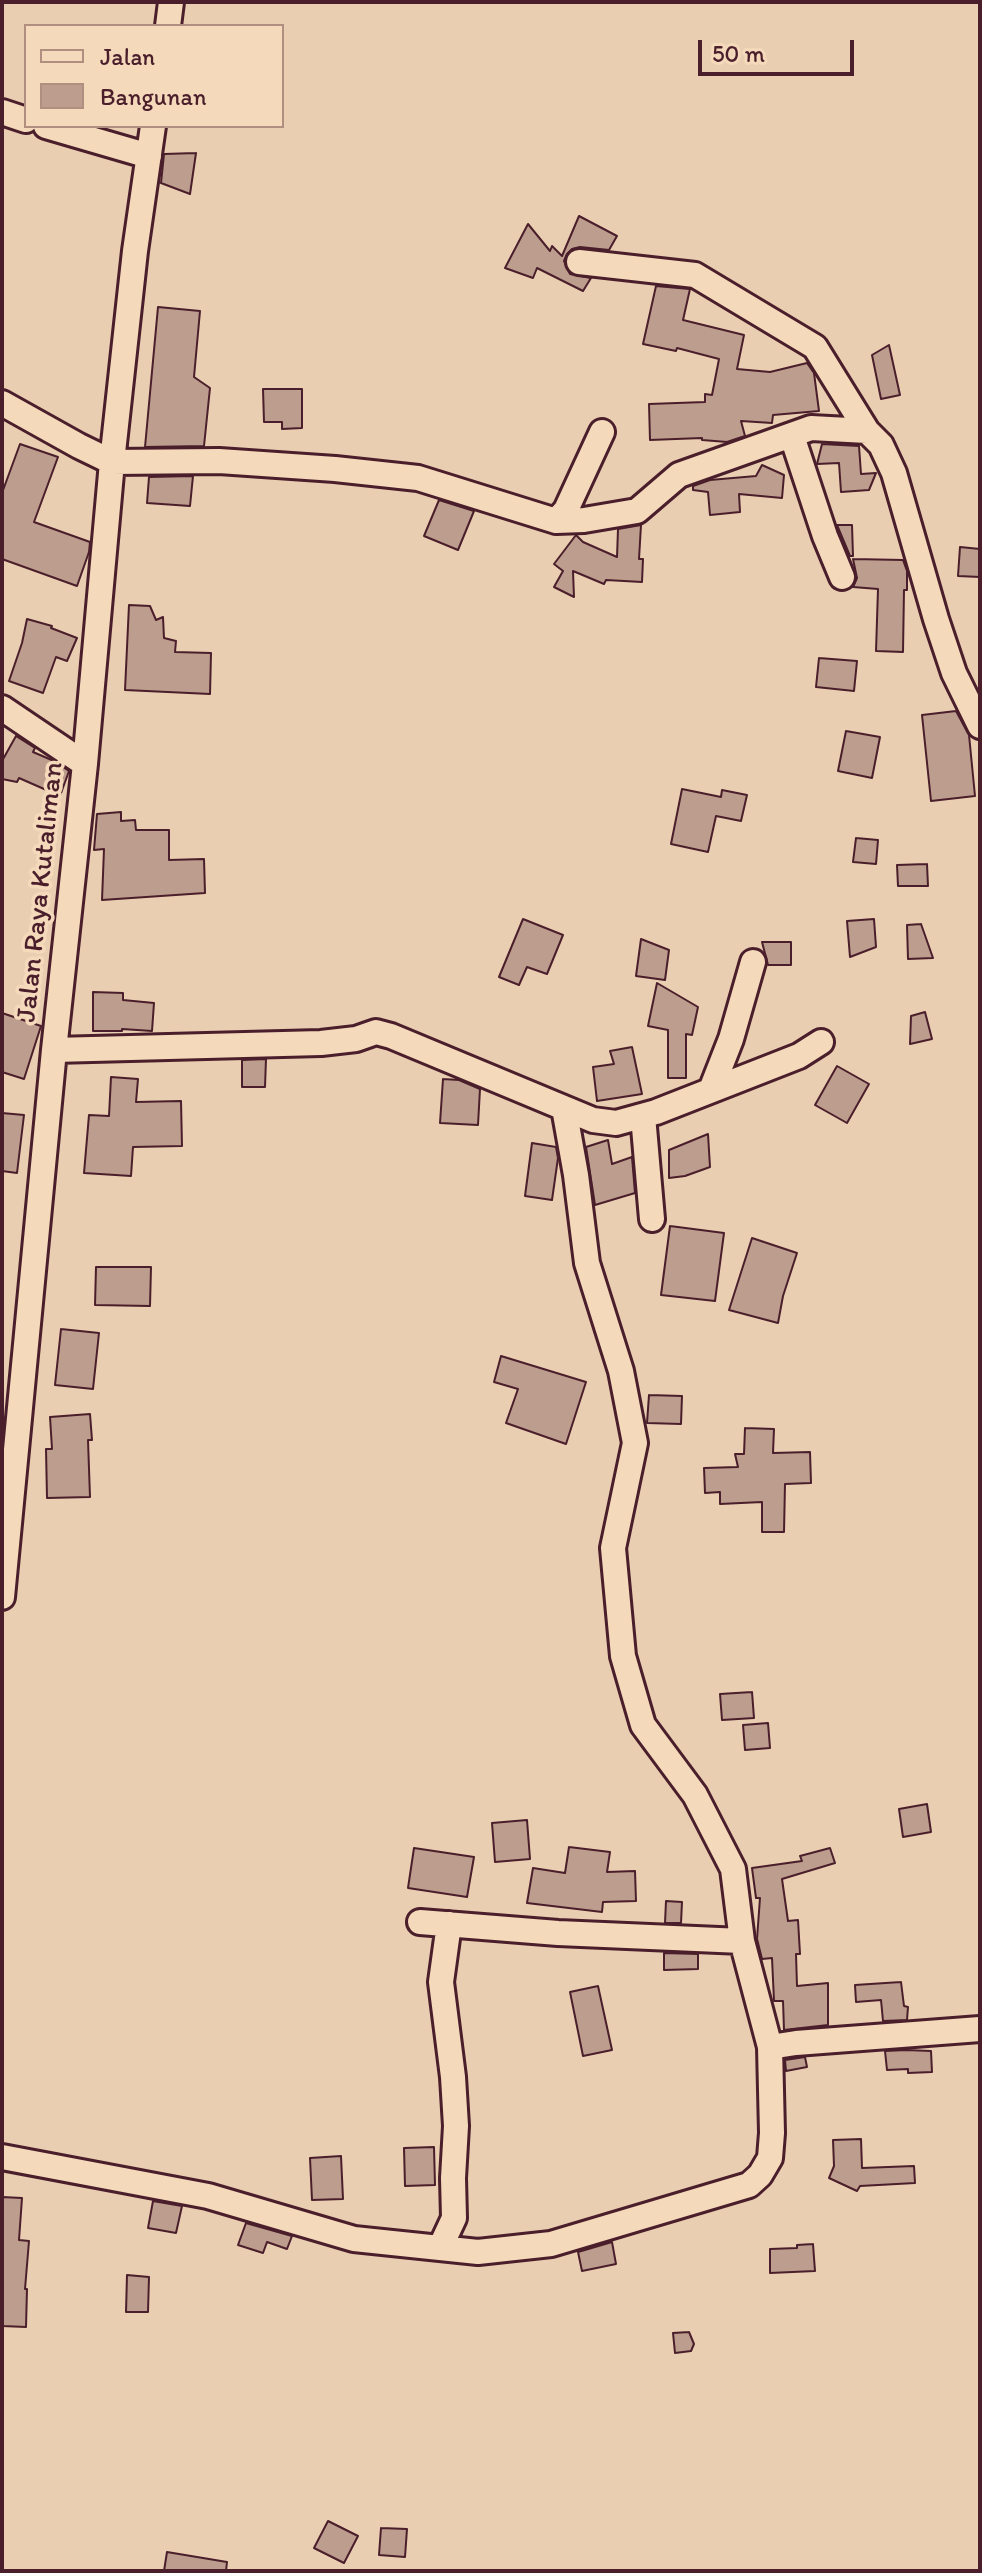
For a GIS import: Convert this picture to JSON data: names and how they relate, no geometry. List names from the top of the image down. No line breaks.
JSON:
{"streets":{"street":["Jalan Raya Kutaliman"]},"legend":["Jalan","Bangunan"],"scale_bar":"50 m"}
